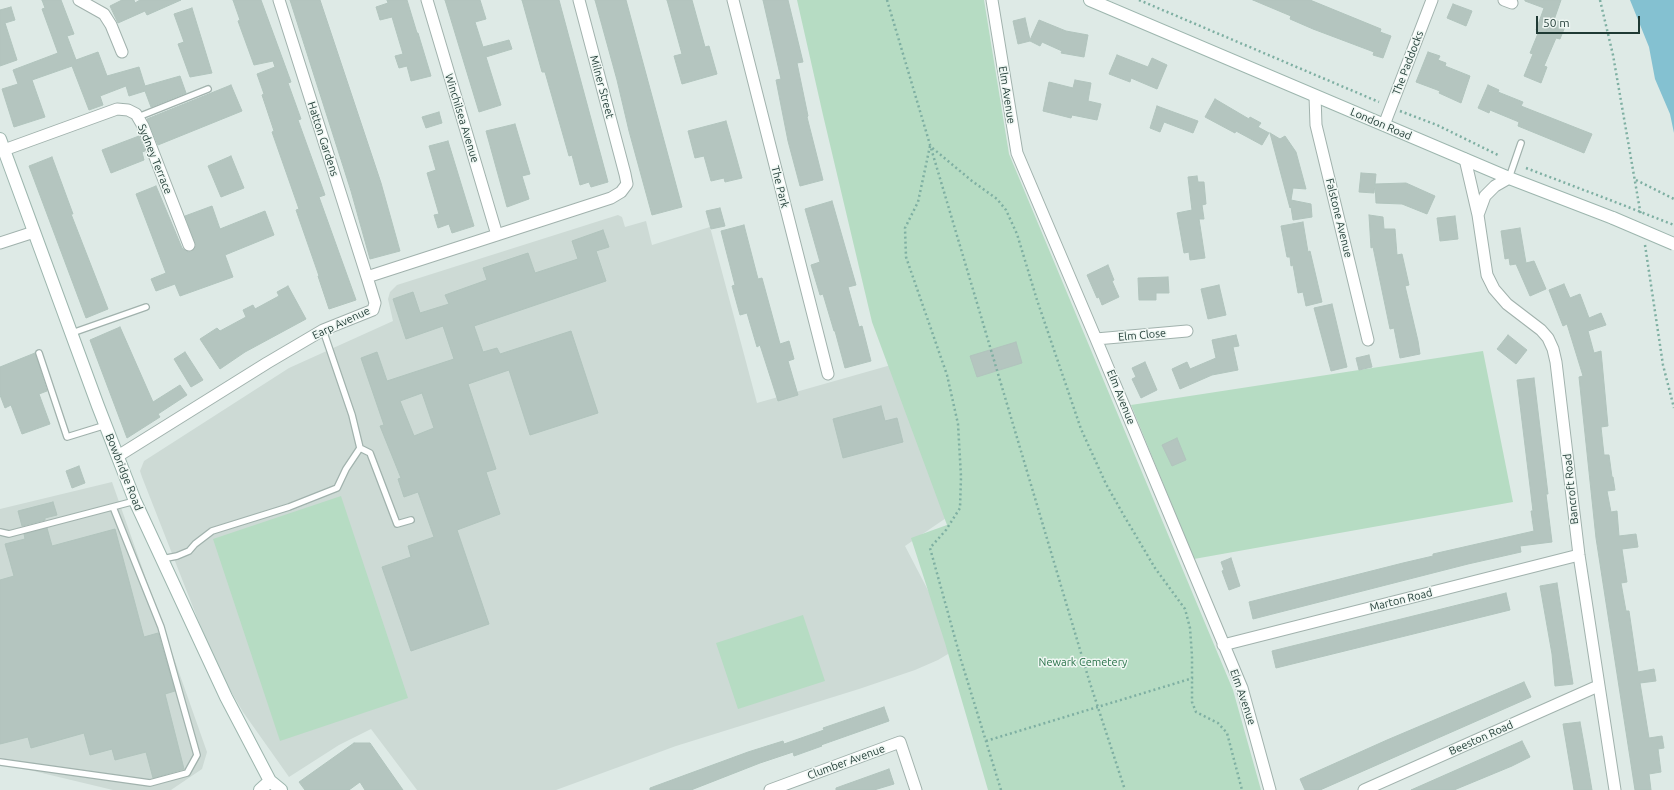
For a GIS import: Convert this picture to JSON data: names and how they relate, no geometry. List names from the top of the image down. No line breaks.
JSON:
{"streets":{"street":["The Paddocks","Milner Street","Elm Avenue","Winchilsea Avenue","London Road","Hatton Gardens","Sydney Terrace","The Park","Falstone Avenue","Earp Avenue","Elm Close","Bowbridge Road","Bancroft Road","Marton Road","Beeston Road","Clumber Avenue"]},"crossings":[["The Paddocks","London Road"],["Milner Street","Winchilsea Avenue"],["Elm Avenue","Elm Close"],["Elm Avenue","Marton Road"],["London Road","Falstone Avenue"],["London Road","Bancroft Road"],["Hatton Gardens","Earp Avenue"],["Sydney Terrace","Bowbridge Road"],["Earp Avenue","Bowbridge Road"],["Bancroft Road","Marton Road"],["Bancroft Road","Beeston Road"]],"parks":["Newark Cemetery"],"scale_bar":"50 m"}
